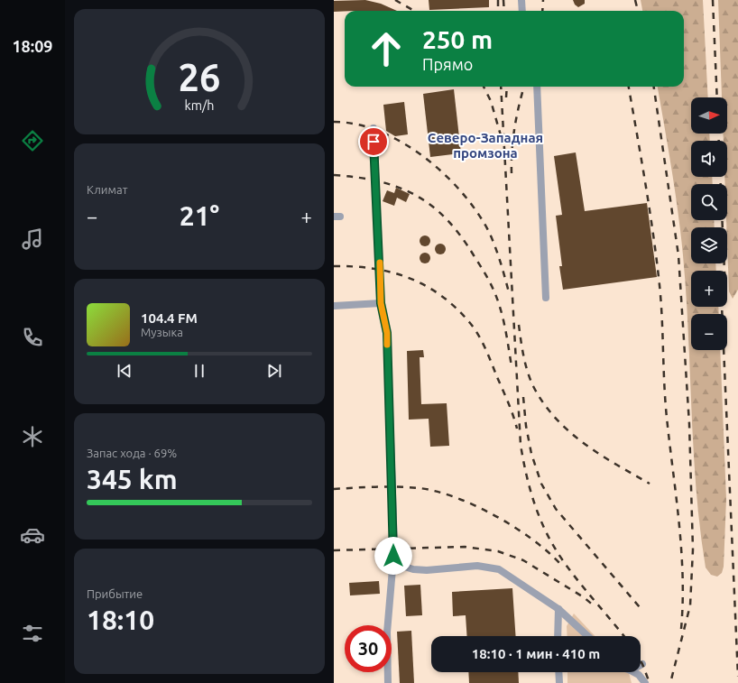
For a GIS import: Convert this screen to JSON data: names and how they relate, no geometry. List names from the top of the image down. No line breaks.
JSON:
{"districts":["Северо-Западная промзона"],"north":"right","page":{"tabs":"18:09","turn":["250 m","Прямо"],"map_buttons":["+","−"],"tile":["Климат",["Запас хода · 69%","345 km"],["Прибытие","18:10"]],"heat":["−","21°","+"],"song":["104.4 FM","Музыка"],"limit":"30","trip":"18:10 · 1 мин · 410 m","gauge":["26","km/h"]}}
